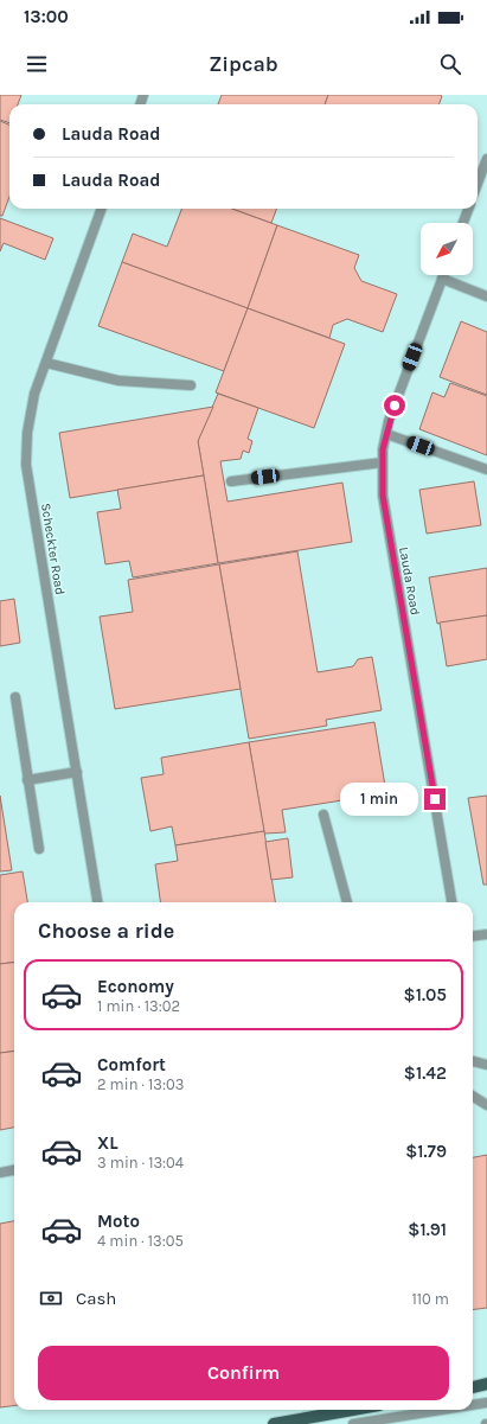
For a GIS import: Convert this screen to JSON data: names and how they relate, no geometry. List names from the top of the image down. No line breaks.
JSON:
{"streets":{"street":["Scheckter Road","Lauda Road"]},"north":"bottom left","page":{"status":"13:00","header":"Zipcab","banner":["Lauda Road","Lauda Road"],"bubble":"1 min","heading":"Choose a ride","list":[{"name":"Economy","note":"1 min · 13:02","value":"$1.05"},{"name":"Comfort","note":"2 min · 13:03","value":"$1.42"},{"name":"XL","note":"3 min · 13:04","value":"$1.79"},{"name":"Moto","note":"4 min · 13:05","value":"$1.91"}],"pay":["Cash","110 m"],"buttons":"Confirm"}}
